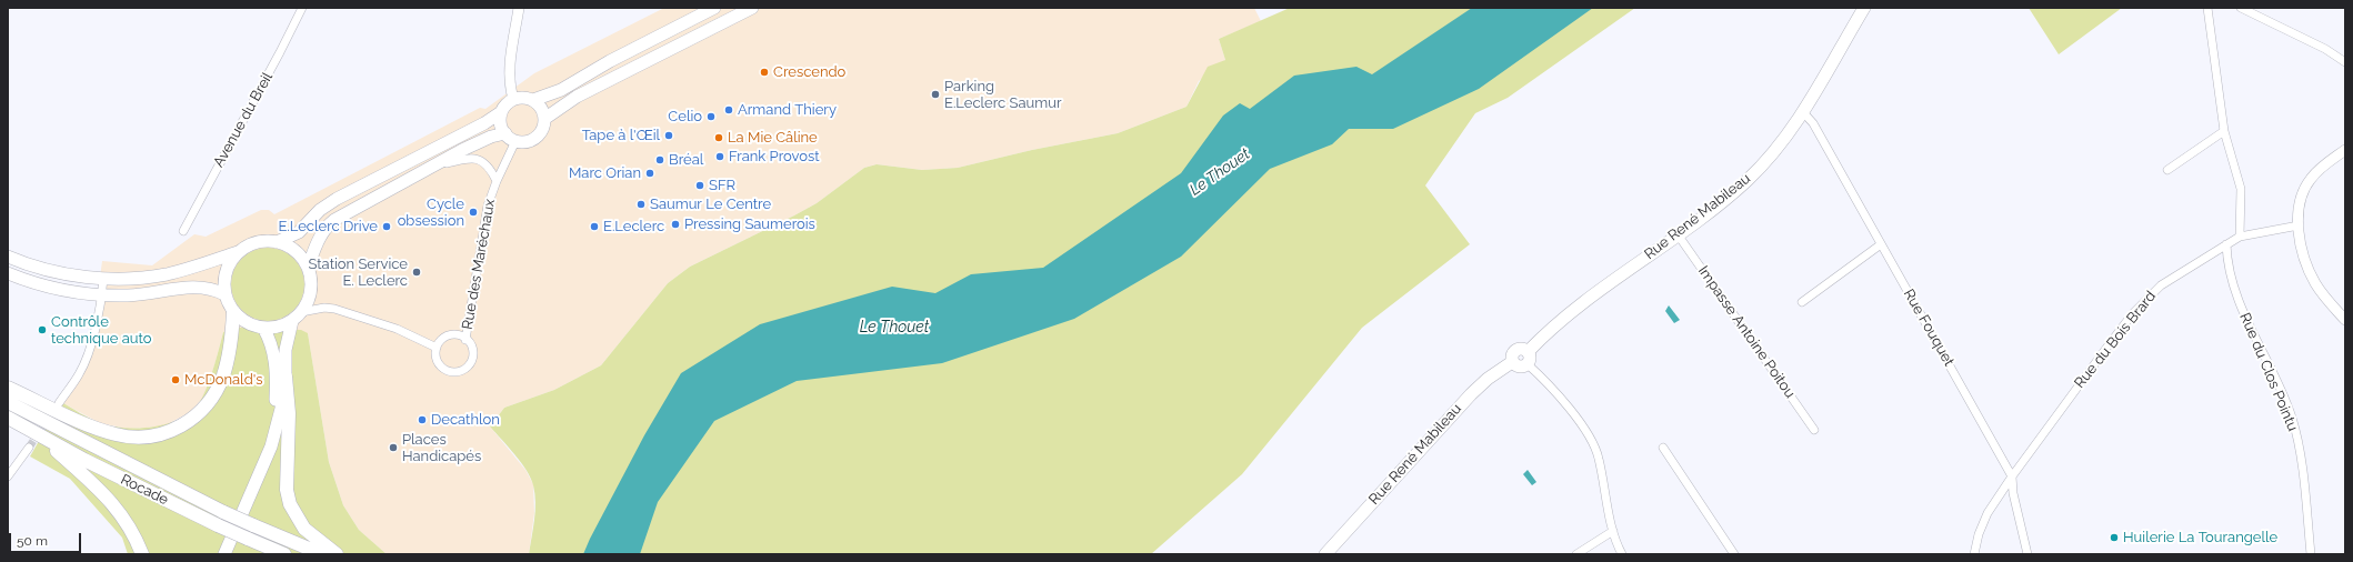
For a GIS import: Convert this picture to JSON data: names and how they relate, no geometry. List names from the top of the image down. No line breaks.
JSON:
{"streets":{"highway":["Rocade"],"main road":["Rue René Mabileau"],"street":["Avenue du Breil","Rue des Maréchaux","Rue Fouquet","Impasse Antoine Poitou","Rue du Bois Brard","Rue du Clos Pointu"]},"crossings":[["Rue René Mabileau","Rue Fouquet"],["Rue René Mabileau","Impasse Antoine Poitou"],["Rue Fouquet","Rue du Bois Brard"],["Rue du Bois Brard","Rue du Clos Pointu"]],"water":["Le Thouet"],"places":["Crescendo","Parking E.Leclerc Saumur","Armand Thiery","Celio","Tape à l'Œil","La Mie Câline","Frank Provost","Bréal","Marc Orian","SFR","Saumur Le Centre","Cycle obsession","Pressing Saumerois","E.Leclerc Drive","E.Leclerc","Station Service E. Leclerc","Contrôle technique auto","McDonald's","Decathlon","Places Handicapés","Huilerie La Tourangelle"],"scale_bar":"50 m"}
